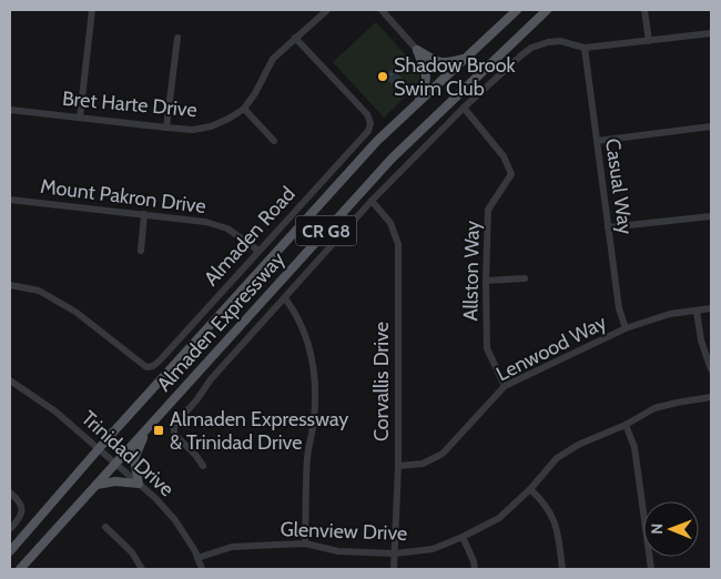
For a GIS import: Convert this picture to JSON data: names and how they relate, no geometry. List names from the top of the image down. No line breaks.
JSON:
{"streets":{"main road":["CR G8","Almaden Expressway"],"street":["Bret Harte Drive","Casual Way","Mount Pakron Drive","Almaden Road","Allston Way","Lenwood Way","Corvallis Drive","Trinidad Drive","Glenview Drive"]},"crossings":[["Bret Harte Drive","Almaden Road"],["Casual Way","Lenwood Way"],["Mount Pakron Drive","Almaden Road"],["Allston Way","Lenwood Way"],["Almaden Expressway","Trinidad Drive"],["Lenwood Way","Corvallis Drive"],["Corvallis Drive","Glenview Drive"],["Trinidad Drive","Glenview Drive"]],"places":{"other":["Shadow Brook Swim Club"],"transit":["Almaden Expressway & Trinidad Drive"]},"north":"left"}
